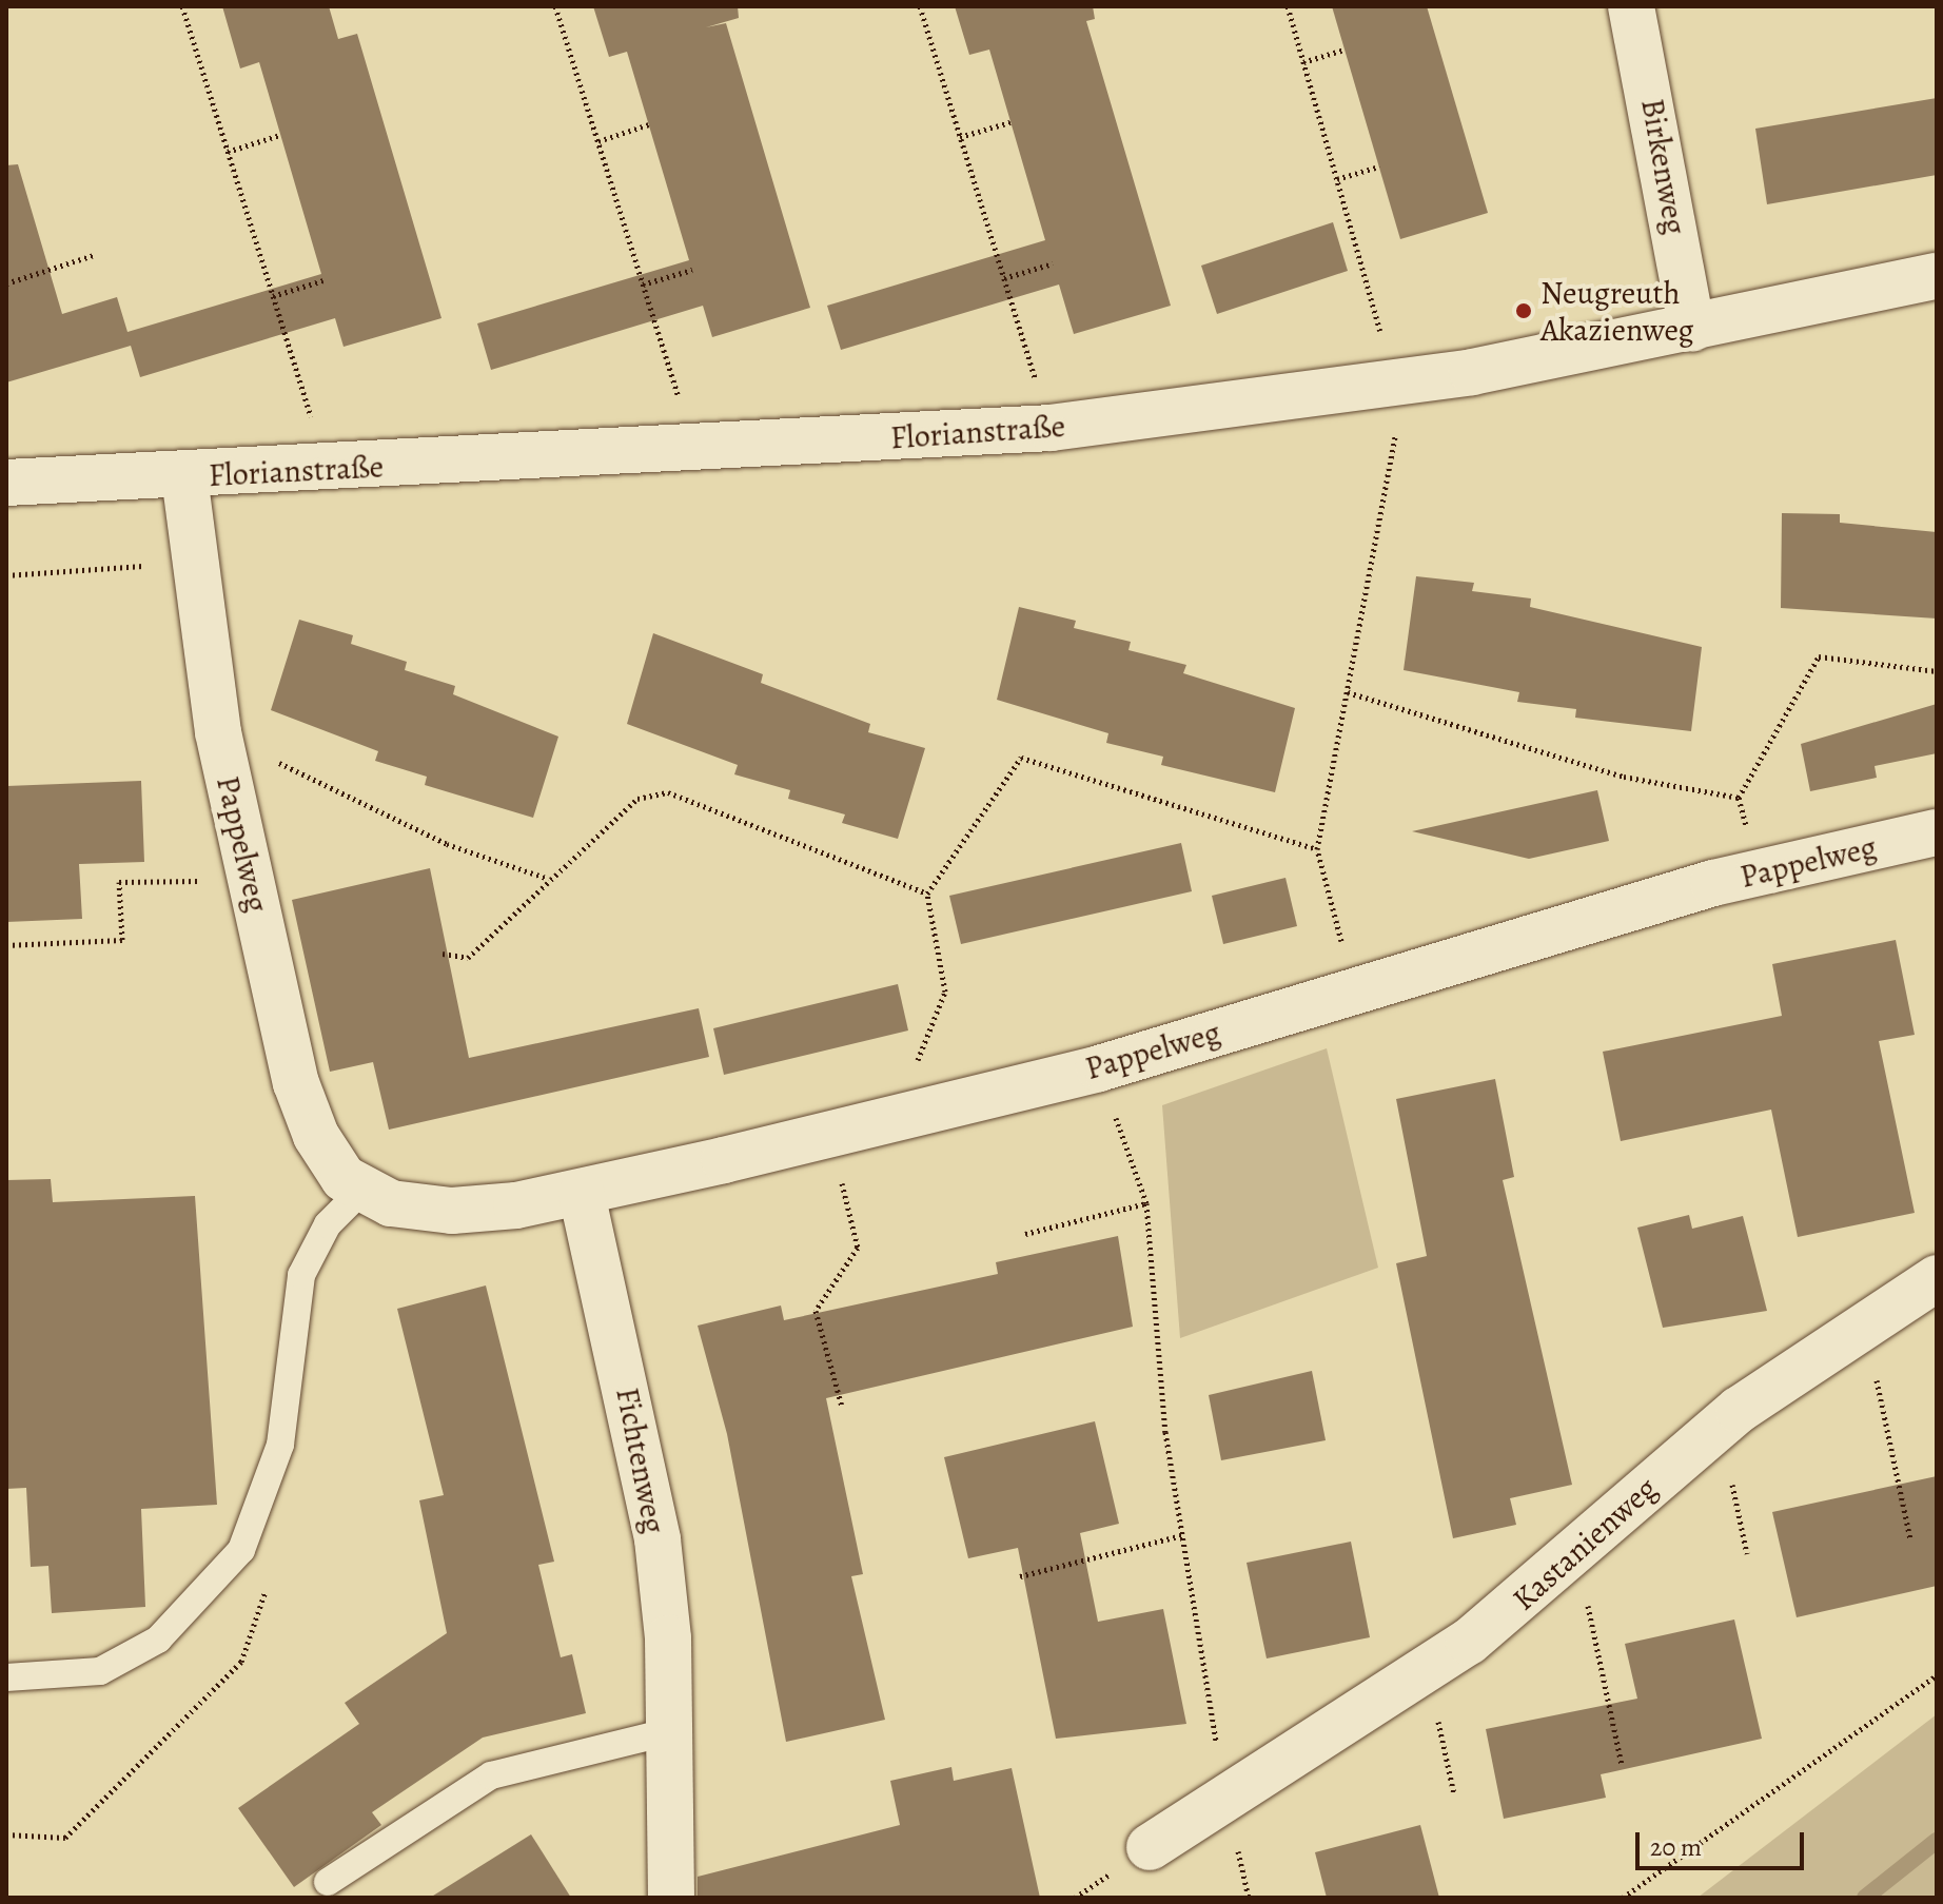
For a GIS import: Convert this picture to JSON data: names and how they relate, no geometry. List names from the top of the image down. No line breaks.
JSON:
{"streets":{"street":["Birkenweg","Florianstraße","Pappelweg","Fichtenweg","Kastanienweg"]},"crossings":[["Birkenweg","Florianstraße"],["Florianstraße","Pappelweg"],["Pappelweg","Fichtenweg"]],"places":["Neugreuth Akazienweg"],"scale_bar":"20 m"}
